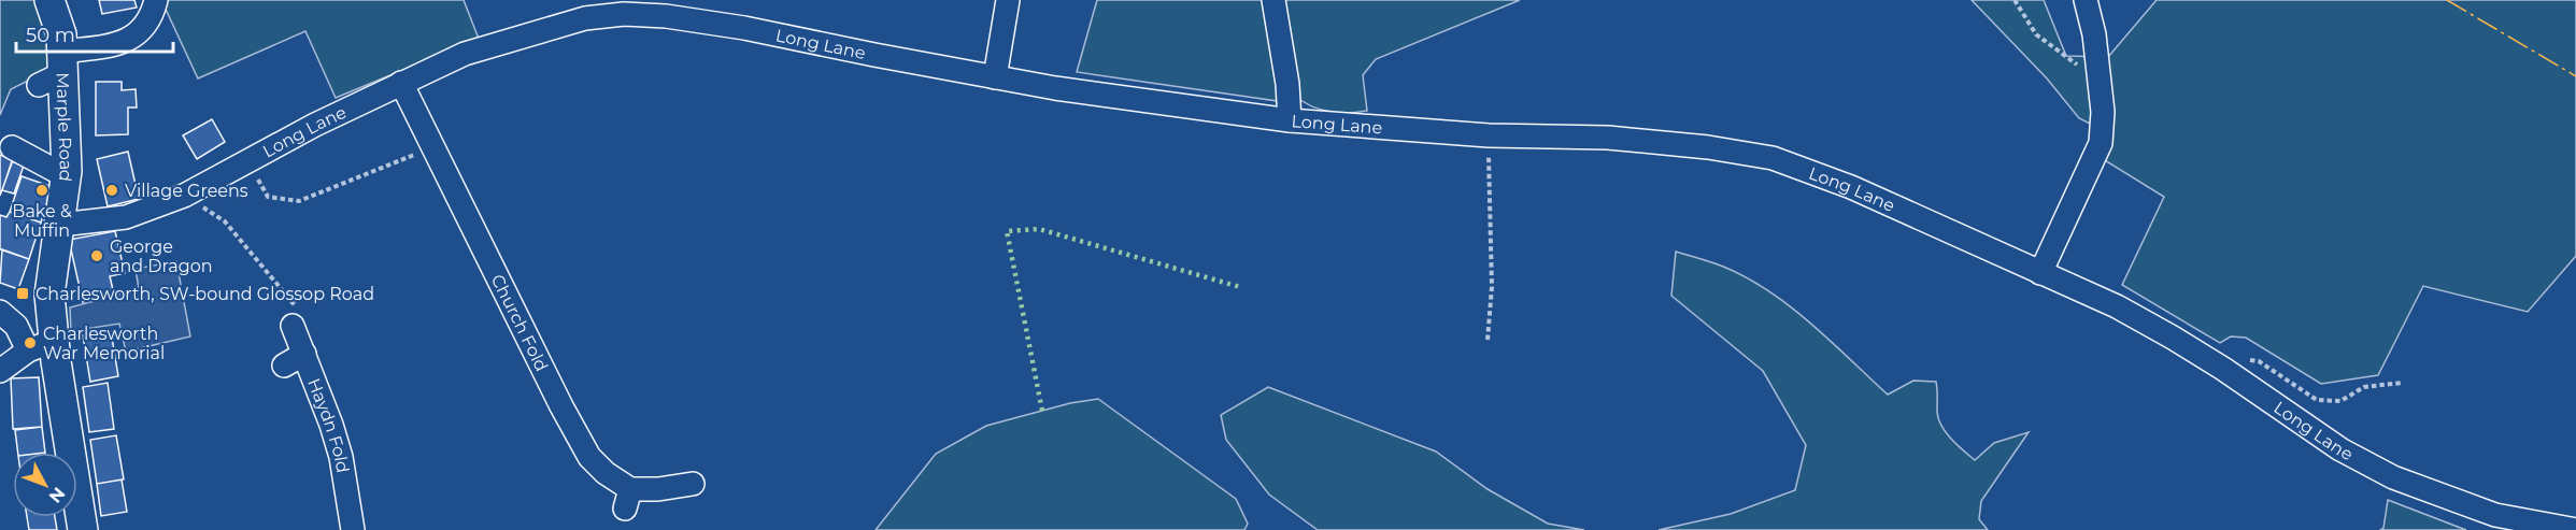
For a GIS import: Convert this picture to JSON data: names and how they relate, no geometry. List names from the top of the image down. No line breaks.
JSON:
{"streets":{"main road":["Marple Road"],"street":["Long Lane","Church Fold","Haydn Fold"]},"crossings":[["Long Lane","Marple Road"],["Long Lane","Church Fold"]],"places":{"other":["Bake & Muffin","Village Greens","George and Dragon","Charlesworth War Memorial"],"transit":["Charlesworth, SW-bound Glossop Road"]},"scale_bar":"50 m","north":"bottom right"}
